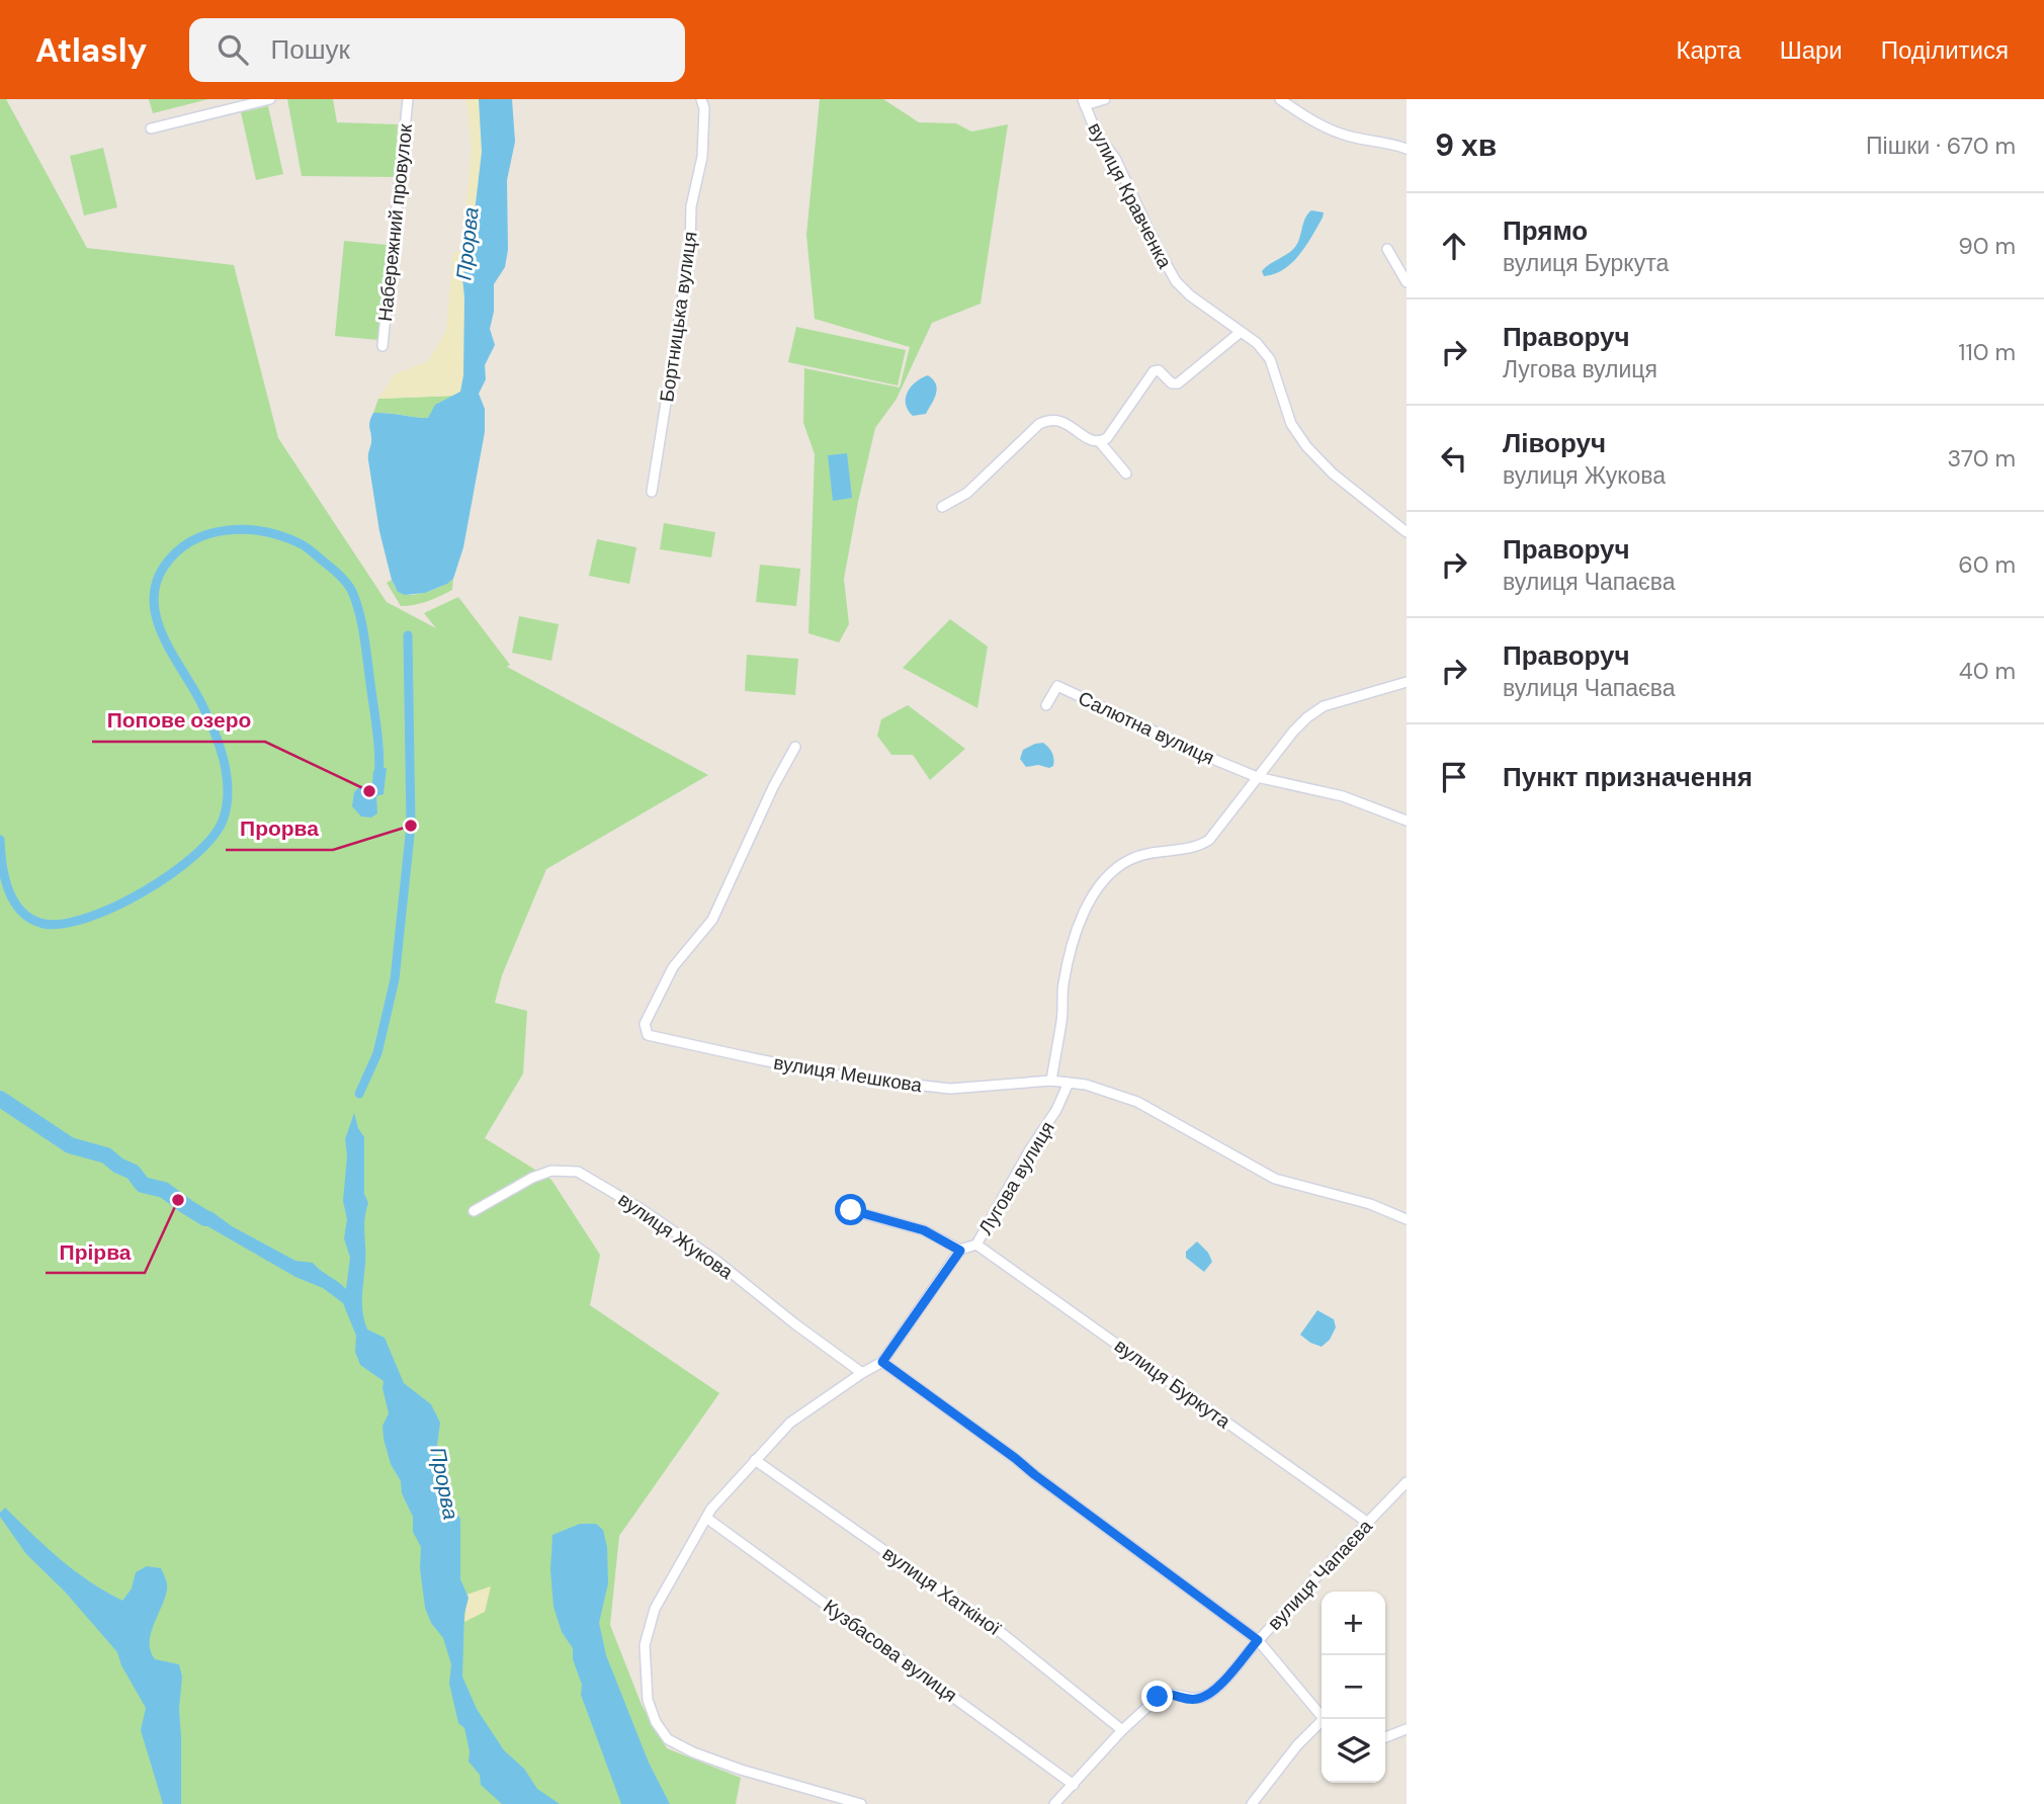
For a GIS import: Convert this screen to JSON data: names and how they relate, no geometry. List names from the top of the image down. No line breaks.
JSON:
{"streets":{"street":["вулиця Кравченка","Набережний провулок","Бортницька вулиця","Салютна вулиця","вулиця Мешкова","Лугова вулиця","вулиця Жукова","вулиця Буркута","вулиця Чапаєва","вулиця Хаткіної","Кузбасова вулиця"]},"crossings":[["вулиця Мешкова","Лугова вулиця"],["Лугова вулиця","вулиця Жукова"],["Лугова вулиця","вулиця Буркута"],["Лугова вулиця","вулиця Хаткіної"],["Лугова вулиця","Кузбасова вулиця"],["вулиця Буркута","вулиця Чапаєва"],["вулиця Чапаєва","вулиця Хаткіної"],["вулиця Чапаєва","Кузбасова вулиця"]],"water":["Прорва"],"places":["Попове озеро","Прорва","Прірва"],"page":{"header":"Atlasly","search":"Пошук","nav":["Карта","Шари","Поділитися"],"heading":["9 хв","Пішки · 670 m"],"list":[["Прямо","вулиця Буркута","90 m"],["Праворуч","Лугова вулиця","110 m"],["Ліворуч","вулиця Жукова","370 m"],["Праворуч","вулиця Чапаєва","60 m"],["Праворуч","вулиця Чапаєва","40 m"],"Пункт призначення"],"map_buttons":["+","−"]}}
